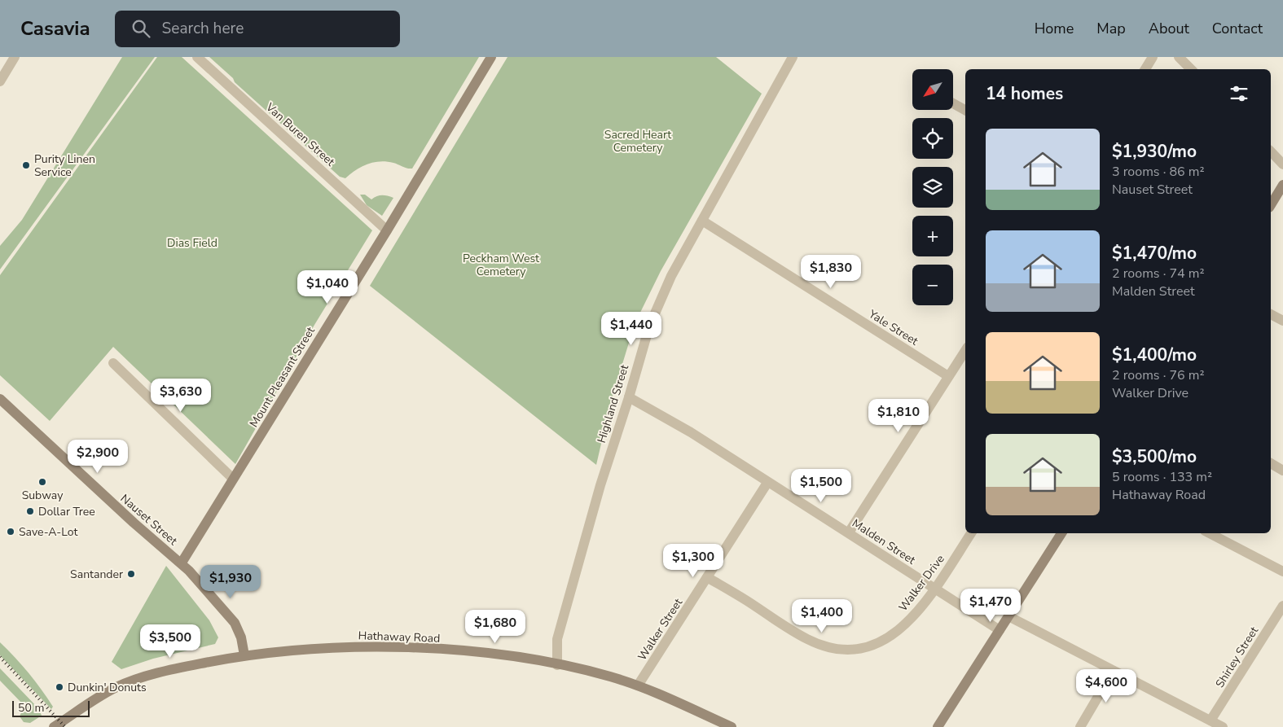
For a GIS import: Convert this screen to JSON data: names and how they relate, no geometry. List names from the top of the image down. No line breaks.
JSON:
{"streets":{"main road":["Mount Pleasant Street","Nauset Street","Hathaway Road"],"street":["Van Buren Street","Yale Street","Highland Street","Malden Street","Walker Drive","Walker Street","Shirley Street"]},"crossings":[["Van Buren Street","Mount Pleasant Street"],["Yale Street","Highland Street"],["Mount Pleasant Street","Nauset Street"],["Highland Street","Malden Street"],["Highland Street","Hathaway Road"],["Nauset Street","Hathaway Road"],["Malden Street","Walker Drive"],["Malden Street","Walker Street"],["Walker Drive","Walker Street"],["Walker Street","Hathaway Road"]],"parks":["Sacred Heart Cemetery","Dias Field","Peckham West Cemetery"],"places":["Purity Linen Service","Subway","Dollar Tree","Save-A-Lot","Santander","Dunkin' Donuts"],"scale_bar":"50 m","north":"bottom left","page":{"header":"Casavia","search":"Search here","nav":["Home","Map","About","Contact"],"map_buttons":["+","−"],"heading":"14 homes","list":[{"name":"$1,930/mo","note":"3 rooms · 86 m² · Nauset Street"},{"name":"$1,470/mo","note":"2 rooms · 74 m² · Malden Street"},{"name":"$1,400/mo","note":"2 rooms · 76 m² · Walker Drive"},{"name":"$3,500/mo","note":"5 rooms · 133 m² · Hathaway Road"}],"price":["$1,830","$1,040","$1,440","$3,630","$1,810","$2,900","$1,500","$1,300","$1,930","$1,470","$1,400","$1,680","$3,500","$4,600"],"scale":"50 m"}}
